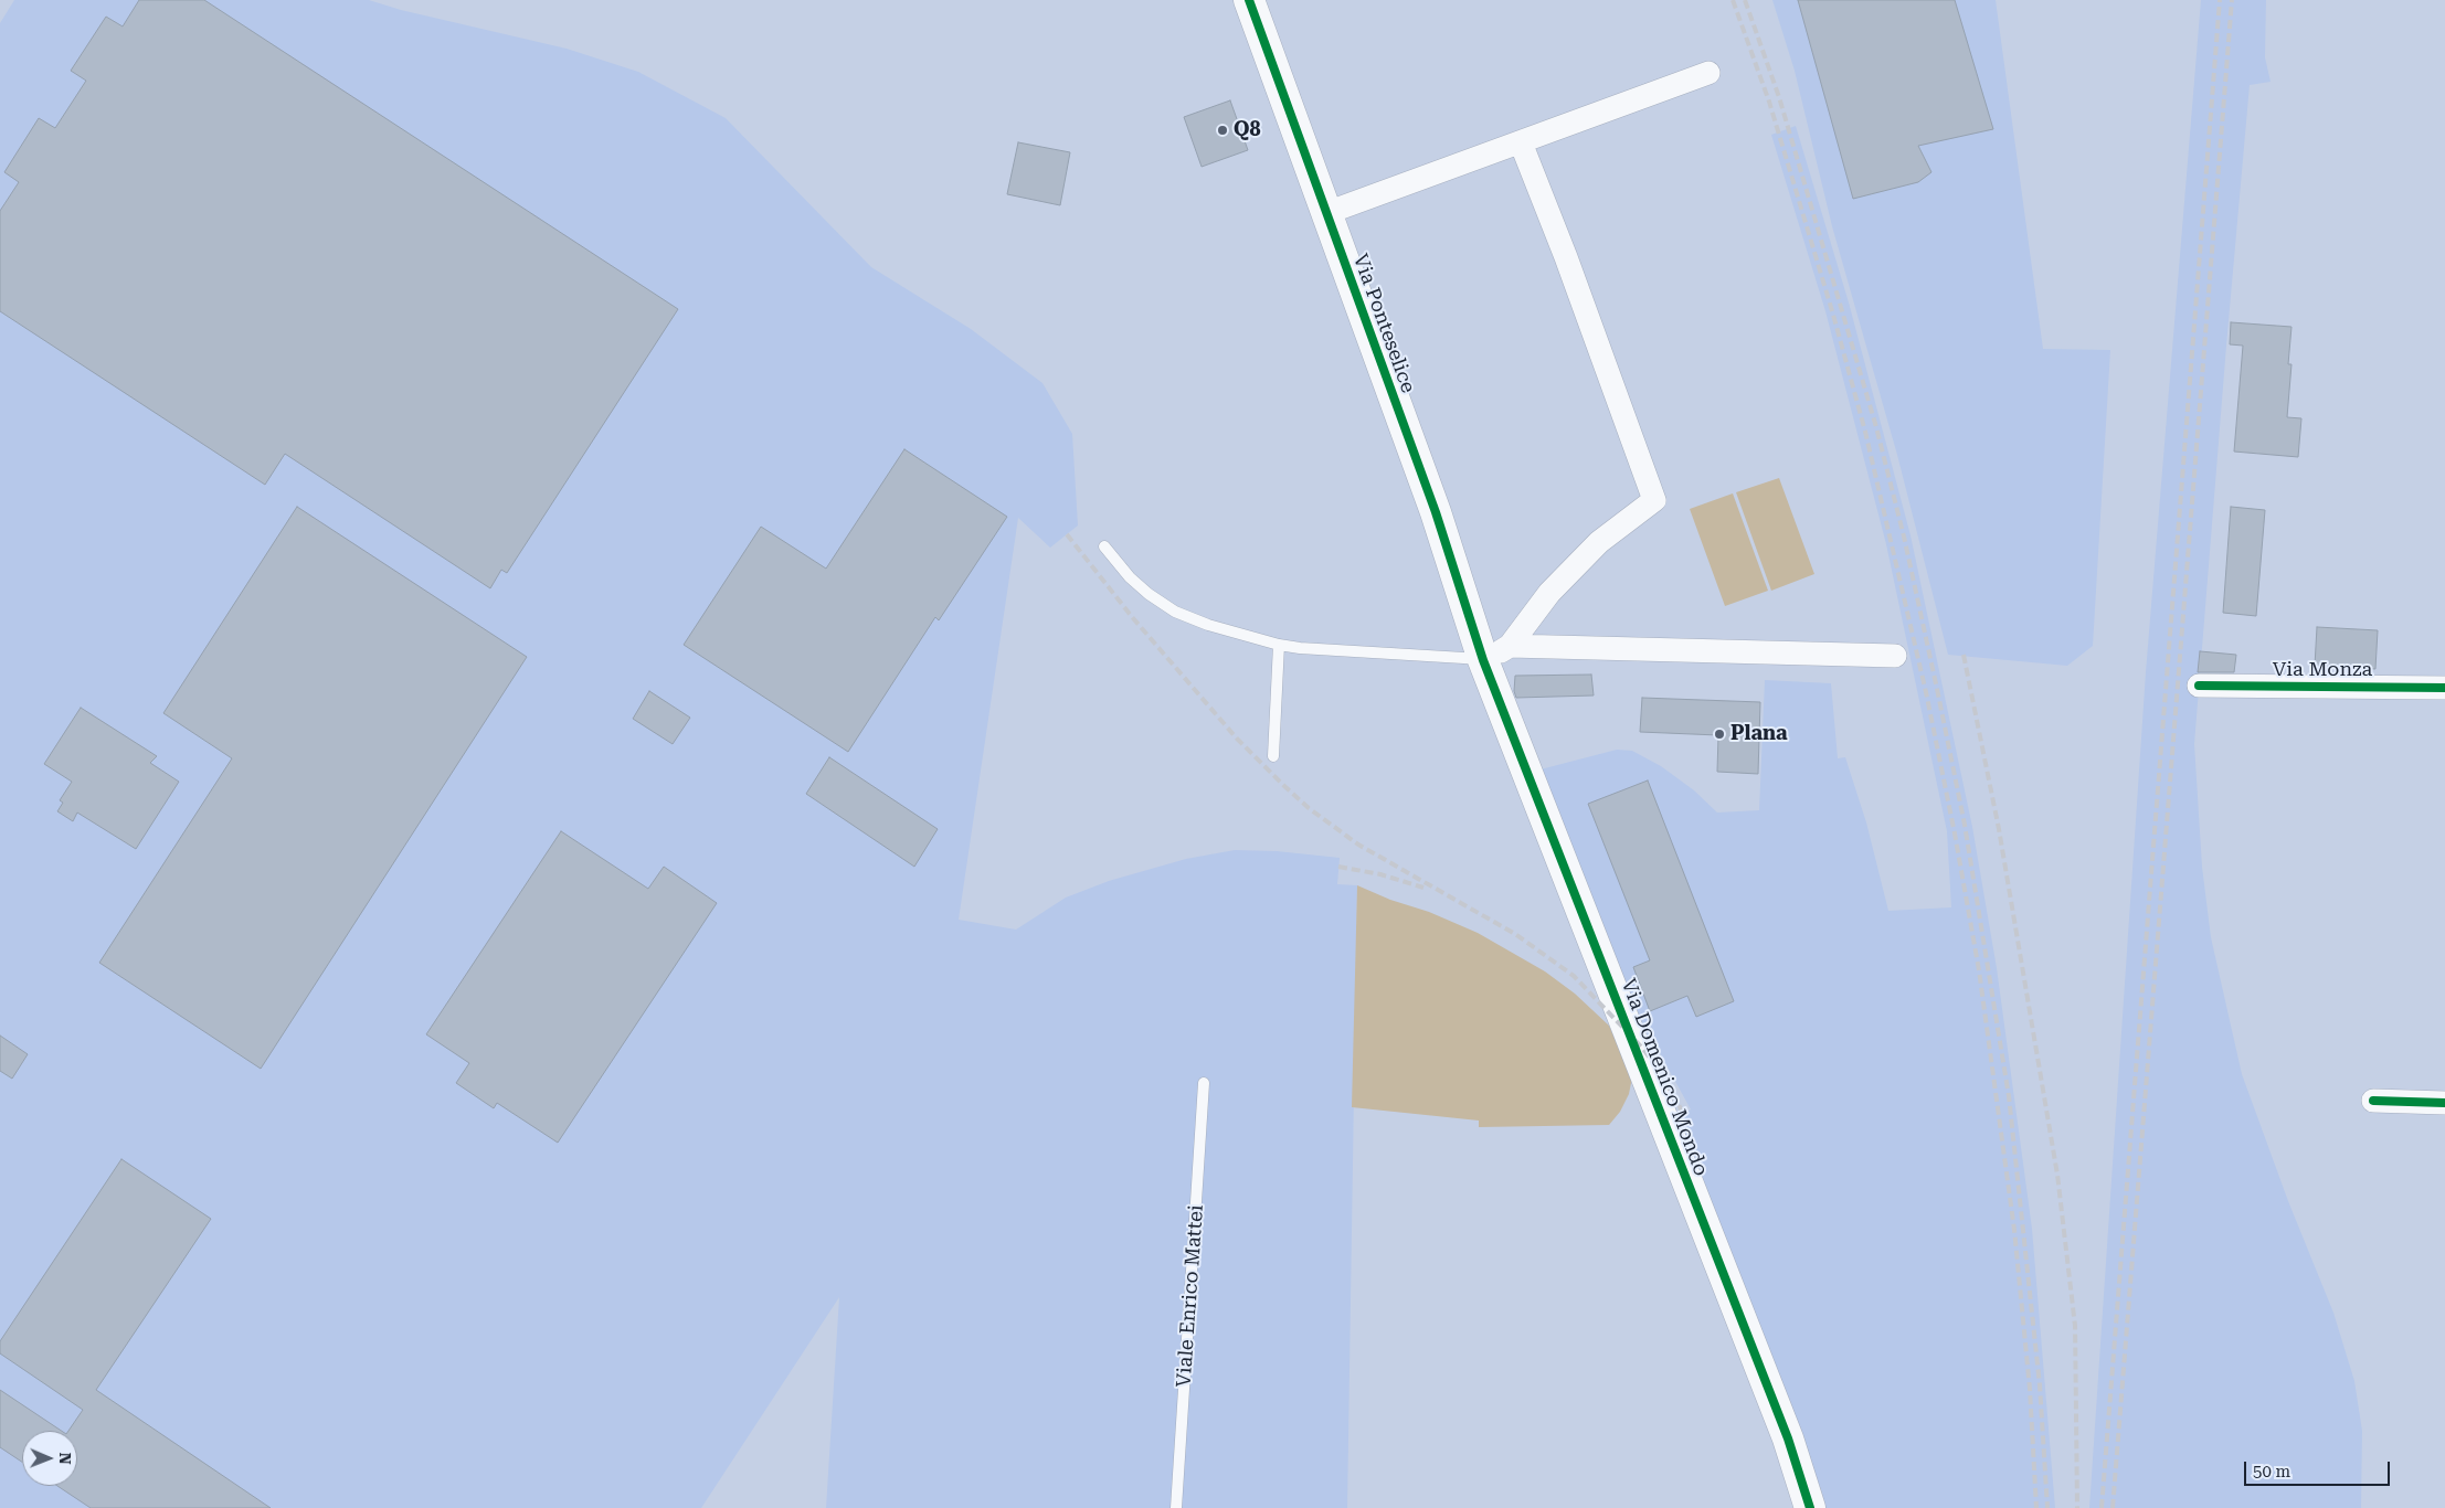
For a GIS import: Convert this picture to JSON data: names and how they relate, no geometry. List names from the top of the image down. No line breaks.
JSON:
{"streets":{"street":["Via Ponteselice","Via Monza","Via Domenico Mondo"],"lane":["Viale Enrico Mattei"]},"crossings":[["Via Ponteselice","Via Domenico Mondo"]],"places":["Q8","Plana"],"scale_bar":"50 m","north":"right"}
